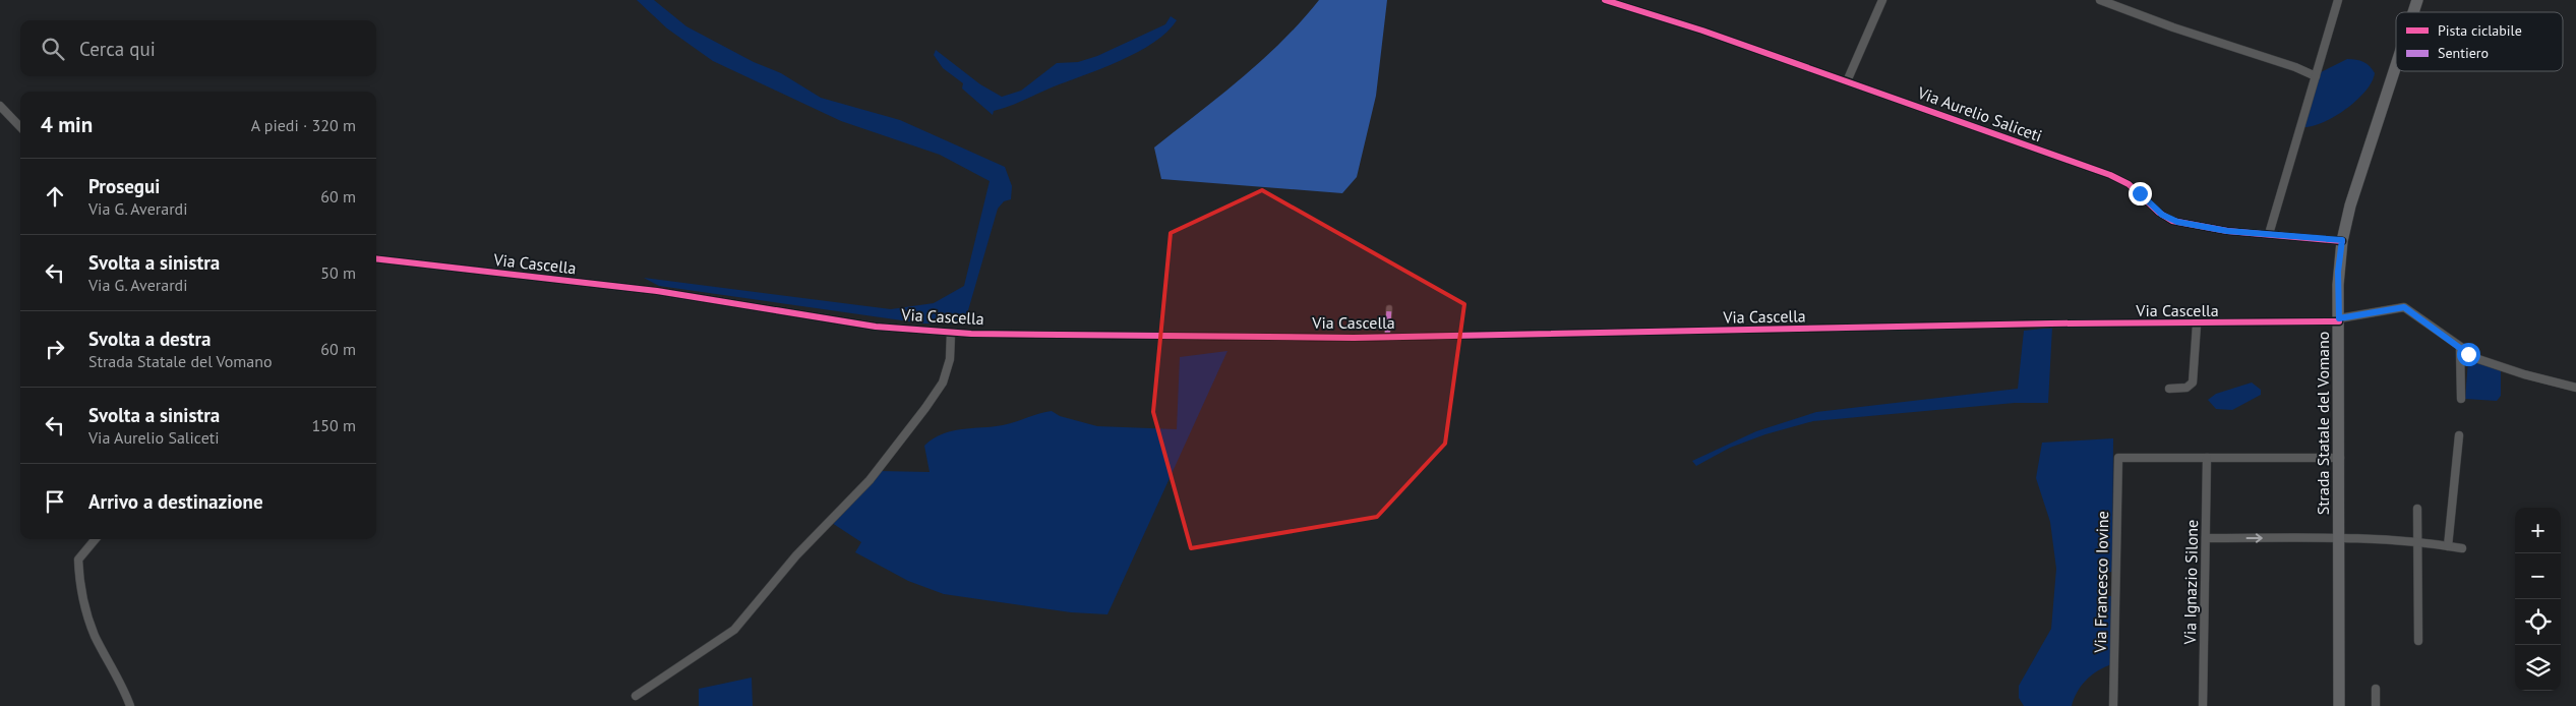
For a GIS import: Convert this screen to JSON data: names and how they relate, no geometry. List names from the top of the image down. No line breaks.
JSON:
{"streets":{"main road":["Strada Statale del Vomano"],"street":["Via Aurelio Saliceti","Via Cascella","Via Francesco Iovine","Via Ignazio Silone"]},"crossings":[["Via Aurelio Saliceti","Strada Statale del Vomano"],["Via Cascella","Strada Statale del Vomano"],["Via Francesco Iovine","Via Ignazio Silone"]],"legend":["Pista ciclabile","Sentiero"],"page":{"search":"Cerca qui","heading":["4 min","A piedi · 320 m"],"list":[["Prosegui","Via G. Averardi","60 m"],["Svolta a sinistra","Via G. Averardi","50 m"],["Svolta a destra","Strada Statale del Vomano","60 m"],["Svolta a sinistra","Via Aurelio Saliceti","150 m"],"Arrivo a destinazione"],"map_buttons":["+","−"]}}
